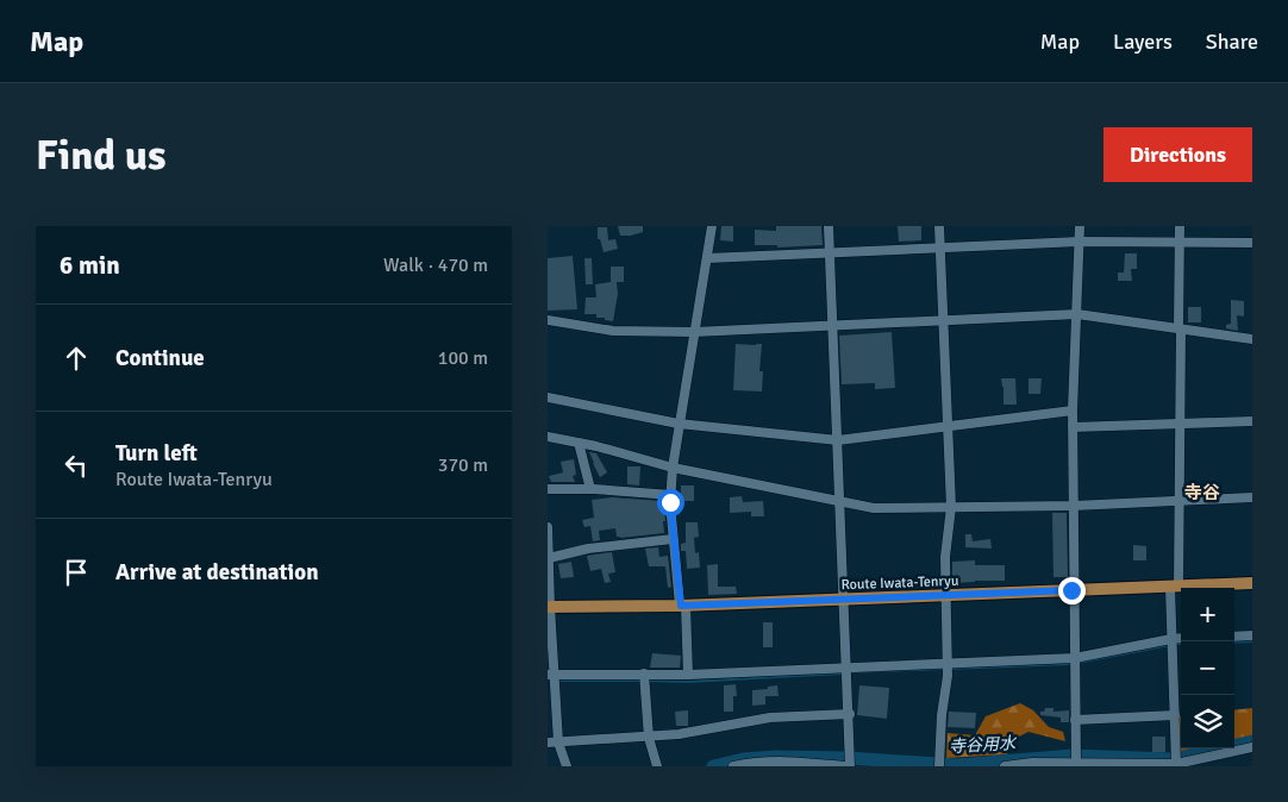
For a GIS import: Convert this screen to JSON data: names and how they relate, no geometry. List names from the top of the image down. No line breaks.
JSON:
{"streets":{"main road":["Route Iwata-Tenryu"]},"districts":["寺谷"],"water":["寺谷用水"],"page":{"header":"Map","nav":["Map","Layers","Share"],"buttons":"Directions","title":"Find us","heading":["6 min","Walk · 470 m"],"list":[["Continue","100 m"],["Turn left","Route Iwata-Tenryu","370 m"],"Arrive at destination"],"map_buttons":["+","−"]}}
